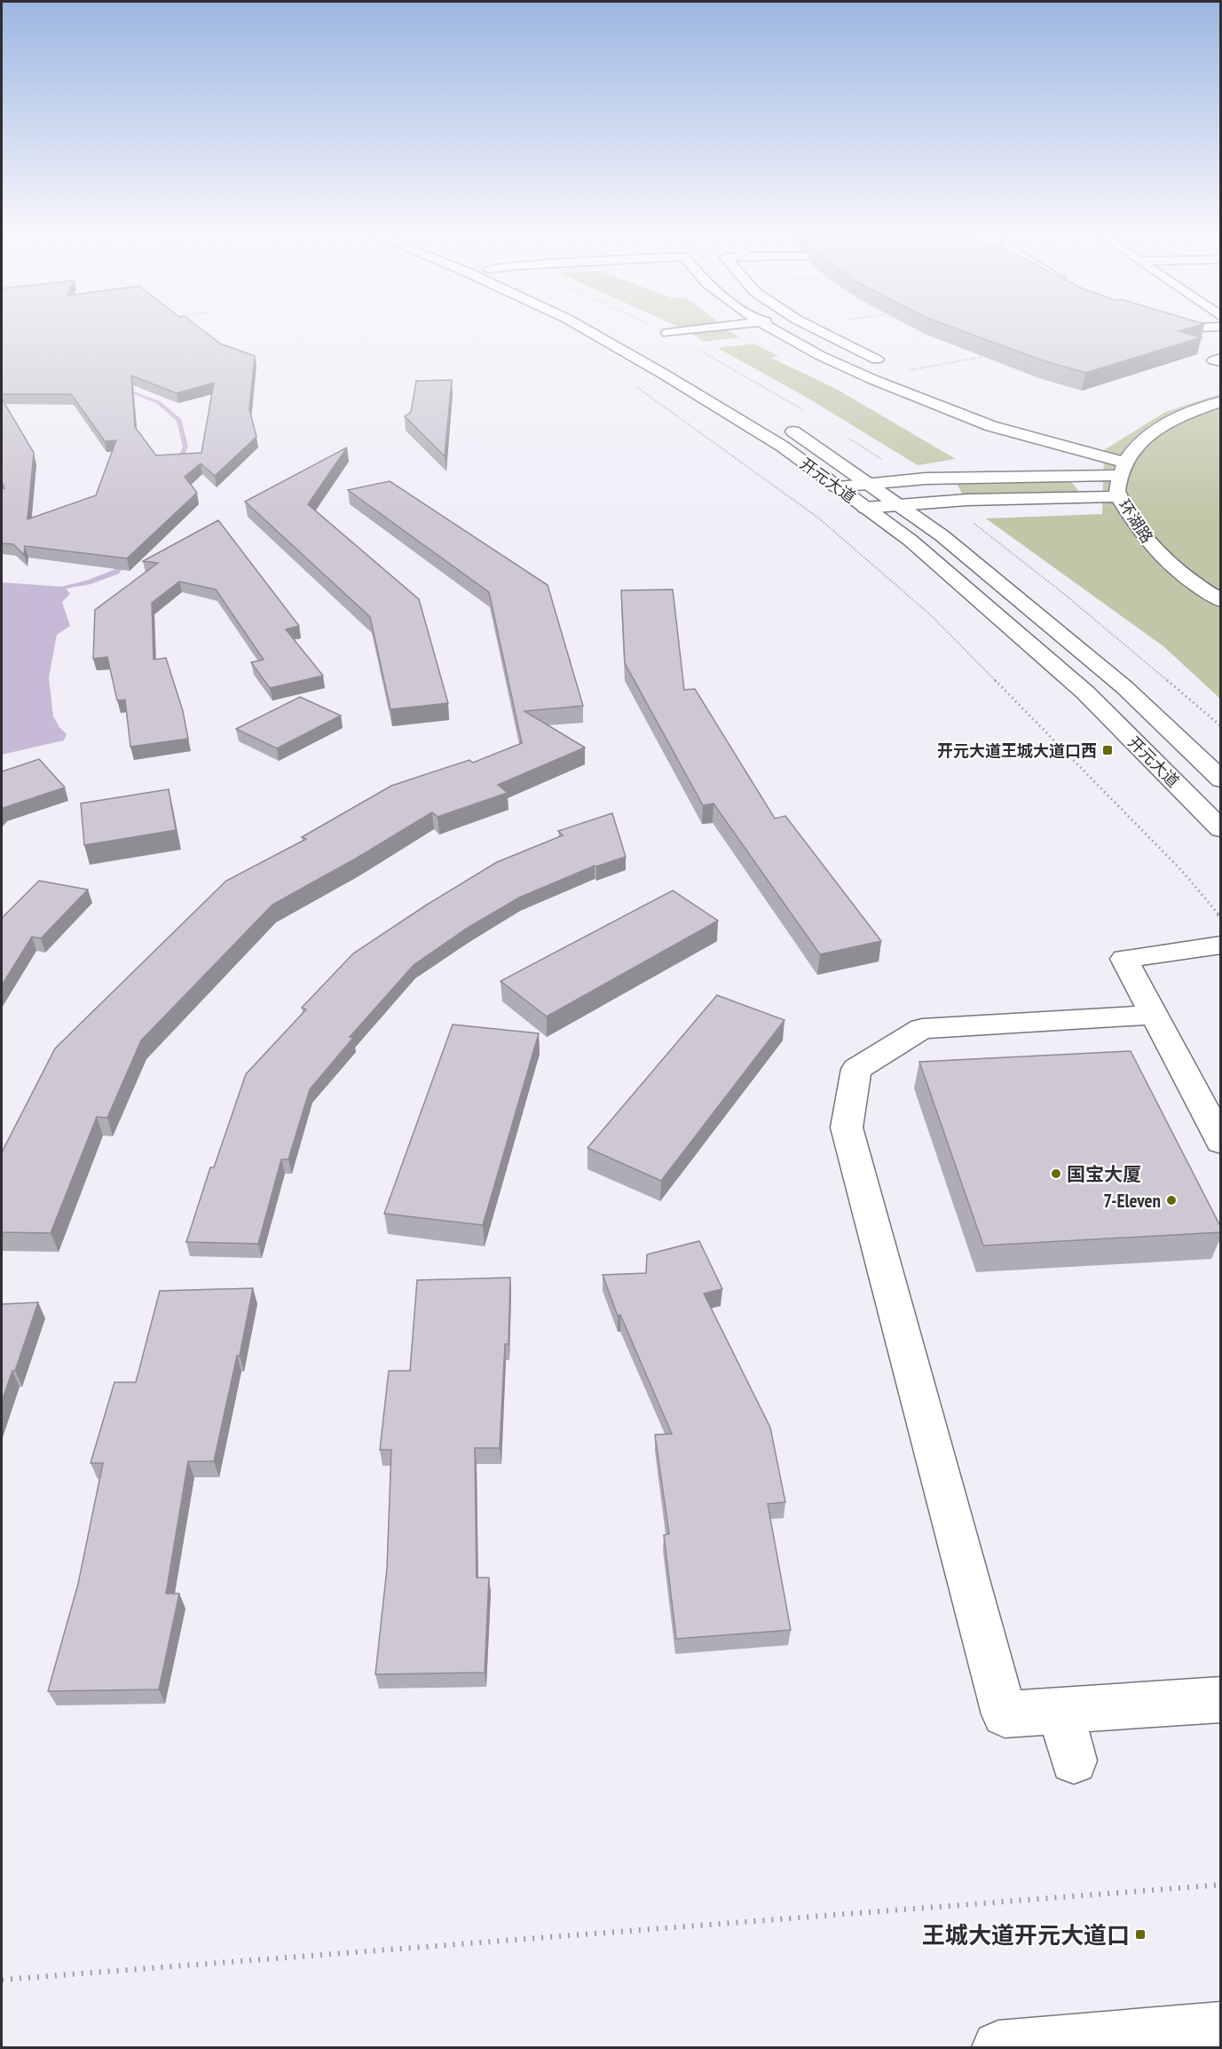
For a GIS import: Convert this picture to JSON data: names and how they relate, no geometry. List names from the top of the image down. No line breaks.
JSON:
{"streets":{"main road":["开元大道","环湖路"]},"places":{"transit":["开元大道王城大道口西","王城大道开元大道口"],"other":["国宝大厦","7-Eleven"]}}
